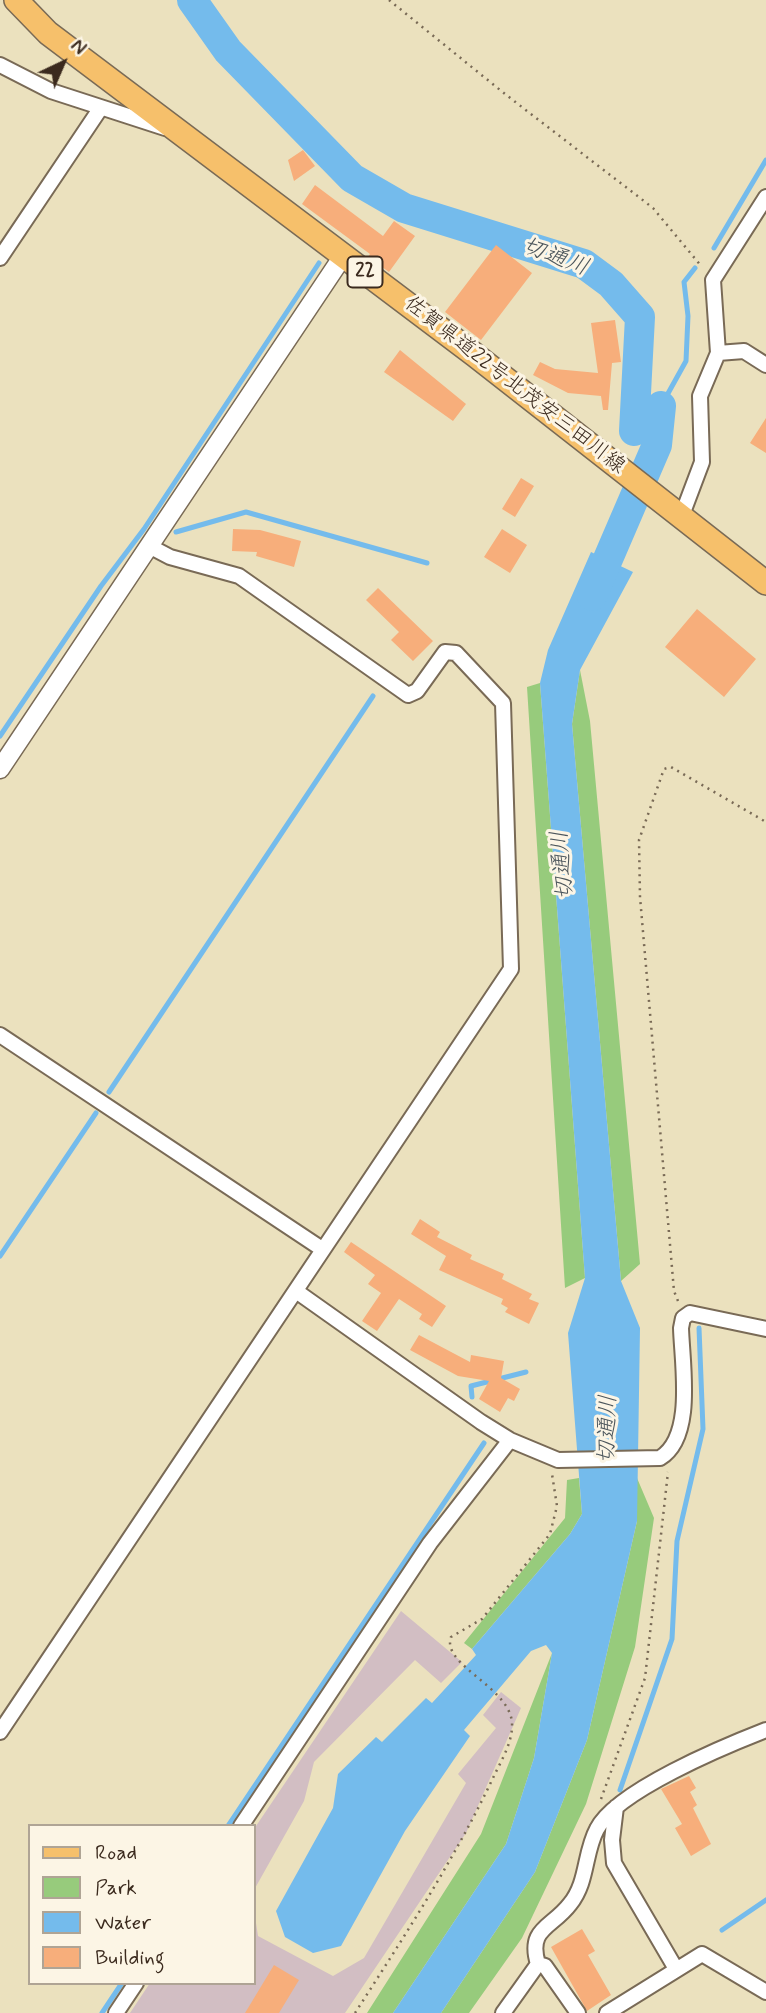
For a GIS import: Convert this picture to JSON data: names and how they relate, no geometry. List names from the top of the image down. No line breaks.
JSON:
{"streets":{"main road":["22","佐賀県道22号北茂安三田川線"]},"water":["切通川"],"legend":["Road","Park","Water","Building"],"north":"top right"}
